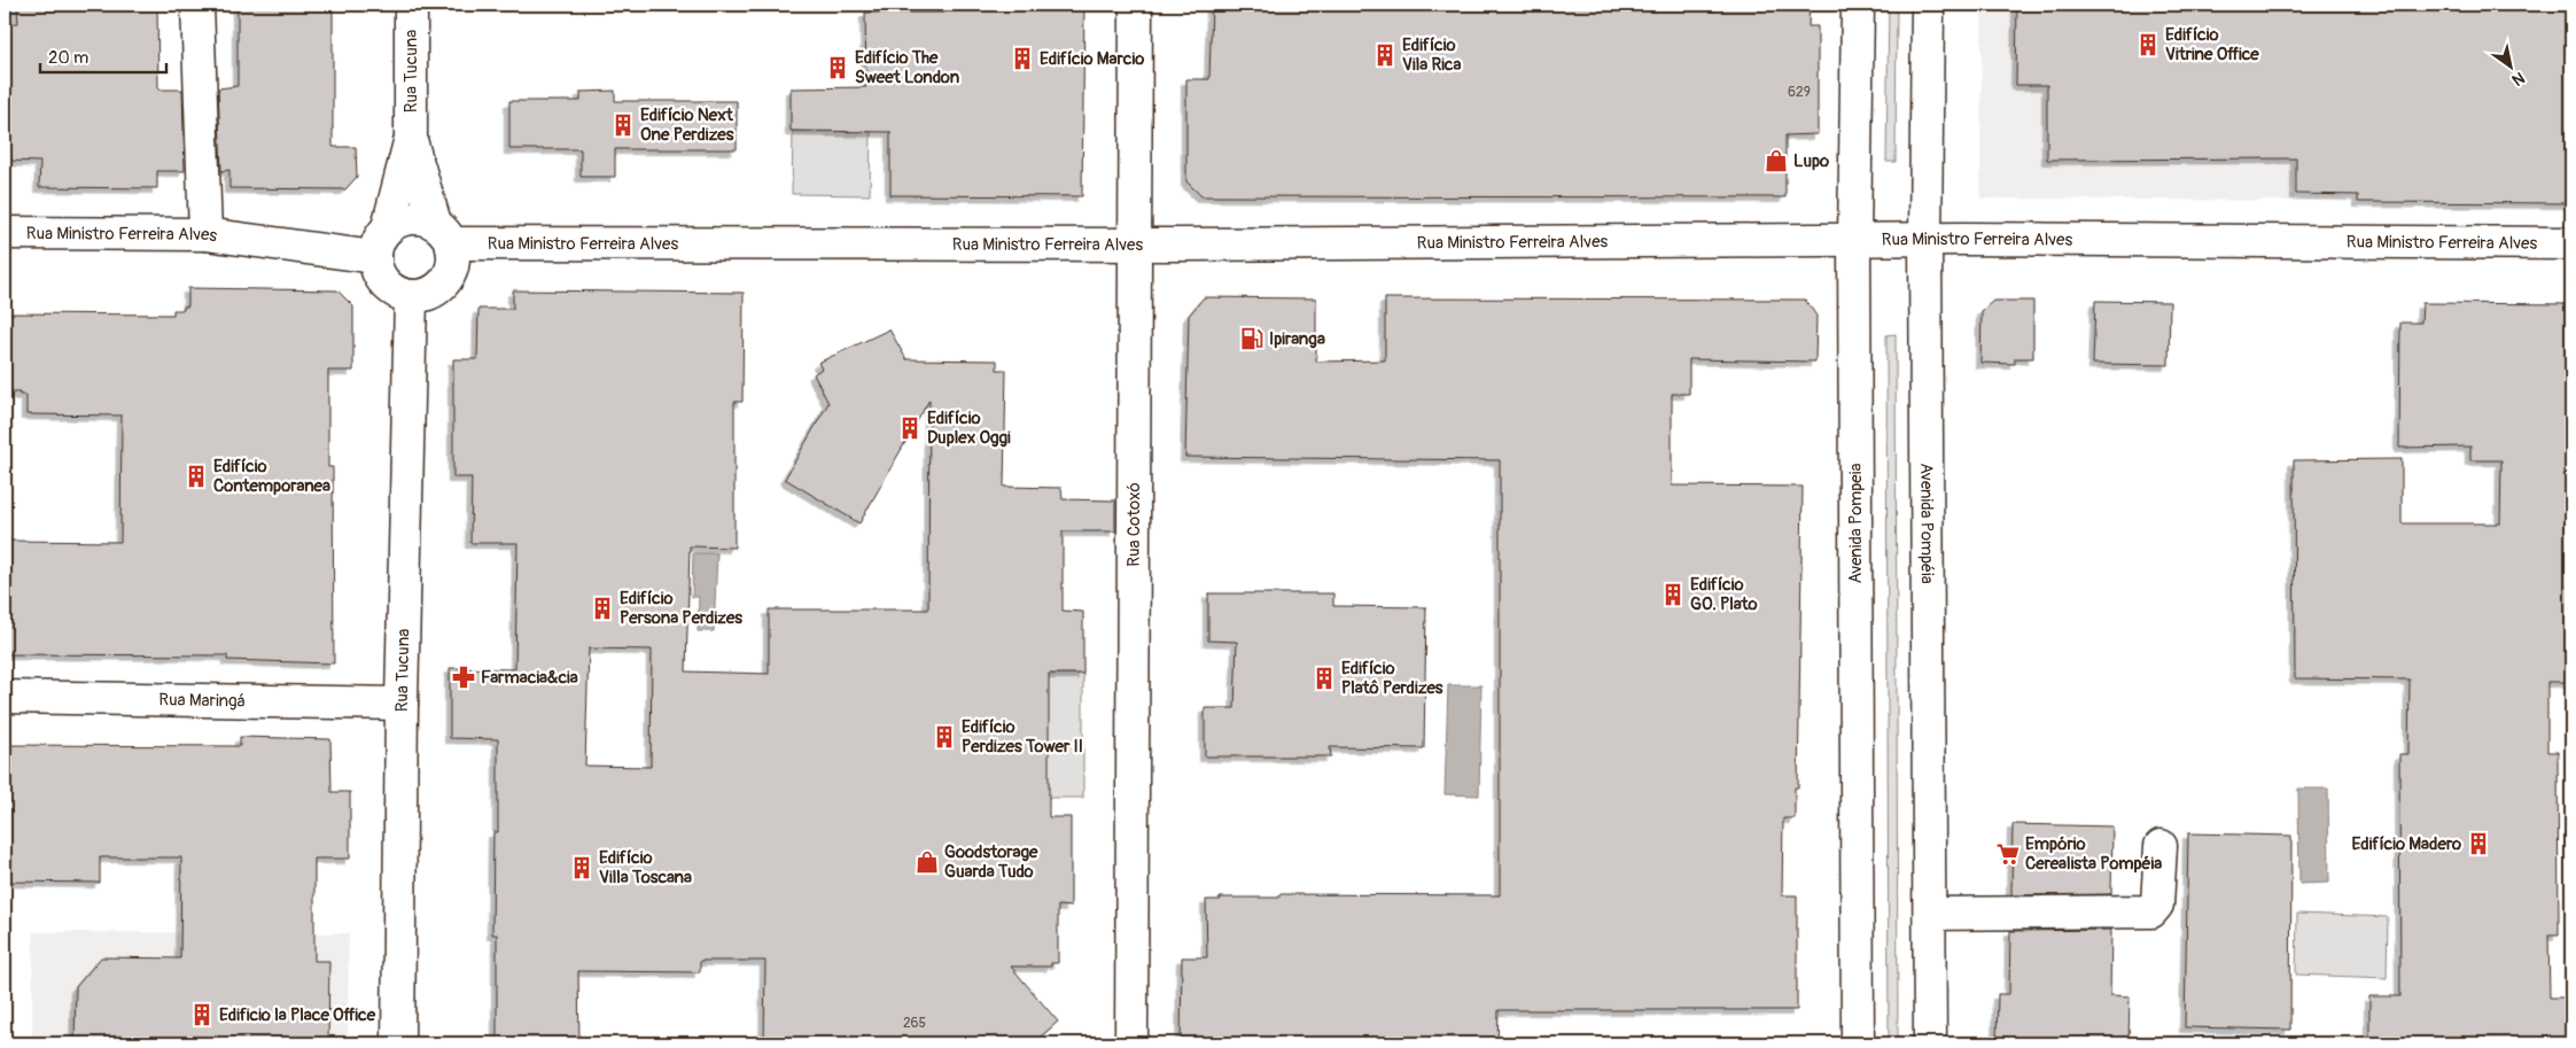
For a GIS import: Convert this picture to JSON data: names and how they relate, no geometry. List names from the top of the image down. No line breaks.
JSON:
{"streets":{"street":["Rua Tucuna","Rua Ministro Ferreira Alves","Rua Cotoxó","Avenida Pompeia","Avenida Pompéia","Rua Maringá"]},"crossings":[["Rua Tucuna","Rua Ministro Ferreira Alves"],["Rua Tucuna","Rua Maringá"],["Rua Ministro Ferreira Alves","Rua Cotoxó"],["Rua Ministro Ferreira Alves","Avenida Pompeia"],["Rua Ministro Ferreira Alves","Avenida Pompéia"]],"places":{"building":["Edifício Vitrine Office","Edifício Vila Rica","Edifício Marcio","Edifício The Sweet London","Edifício Next One Perdizes","Edifício Duplex Oggi","Edifício Contemporanea","Edifício GO. Plato","Edifício Persona Perdizes","Edifício Platô Perdizes","Edifício Perdizes Tower II","Edifício Madero","Edifício Villa Toscana","Edificio la Place Office"],"shop":["Lupo","Goodstorage Guarda Tudo"],"fuel station":["Ipiranga"],"pharmacy":["Farmacia&cia"],"supermarket":["Empório Cerealista Pompéia"]},"house_numbers":["629","265"],"scale_bar":"20 m","north":"bottom right"}
